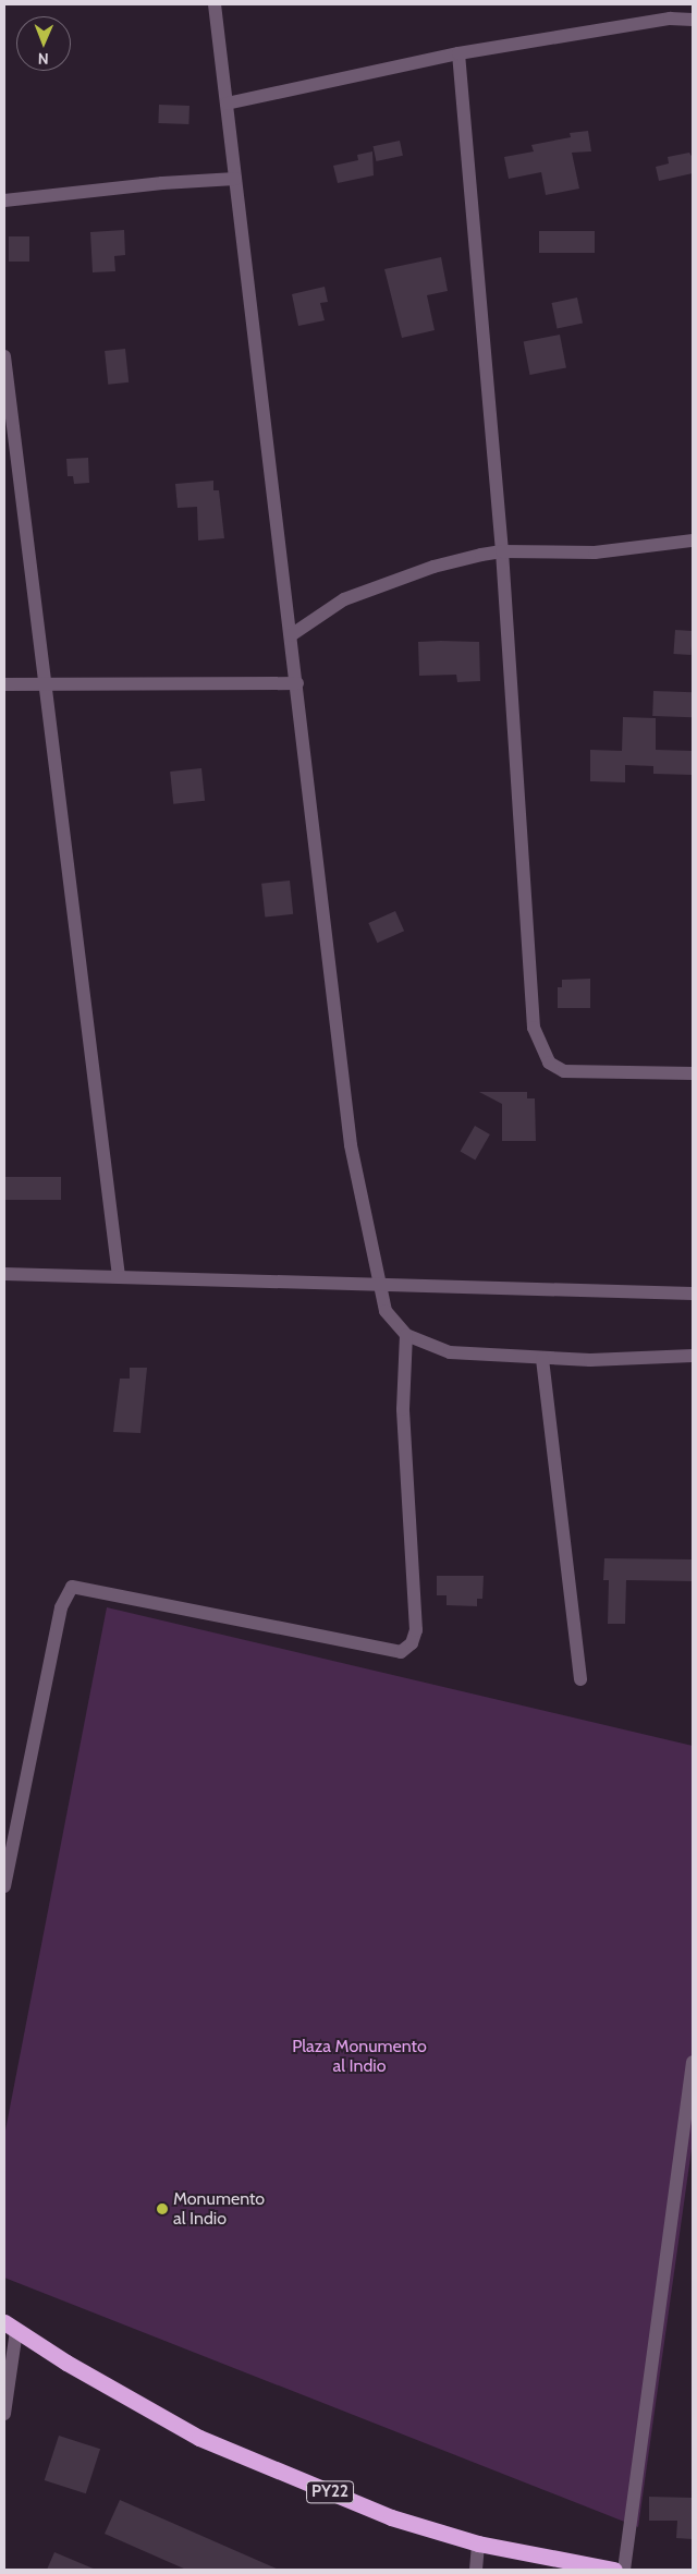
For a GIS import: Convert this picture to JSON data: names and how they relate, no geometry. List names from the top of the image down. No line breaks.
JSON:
{"streets":{"highway":["PY22"]},"parks":["Plaza Monumento al Indio"],"places":["Monumento al Indio"],"north":"bottom"}
